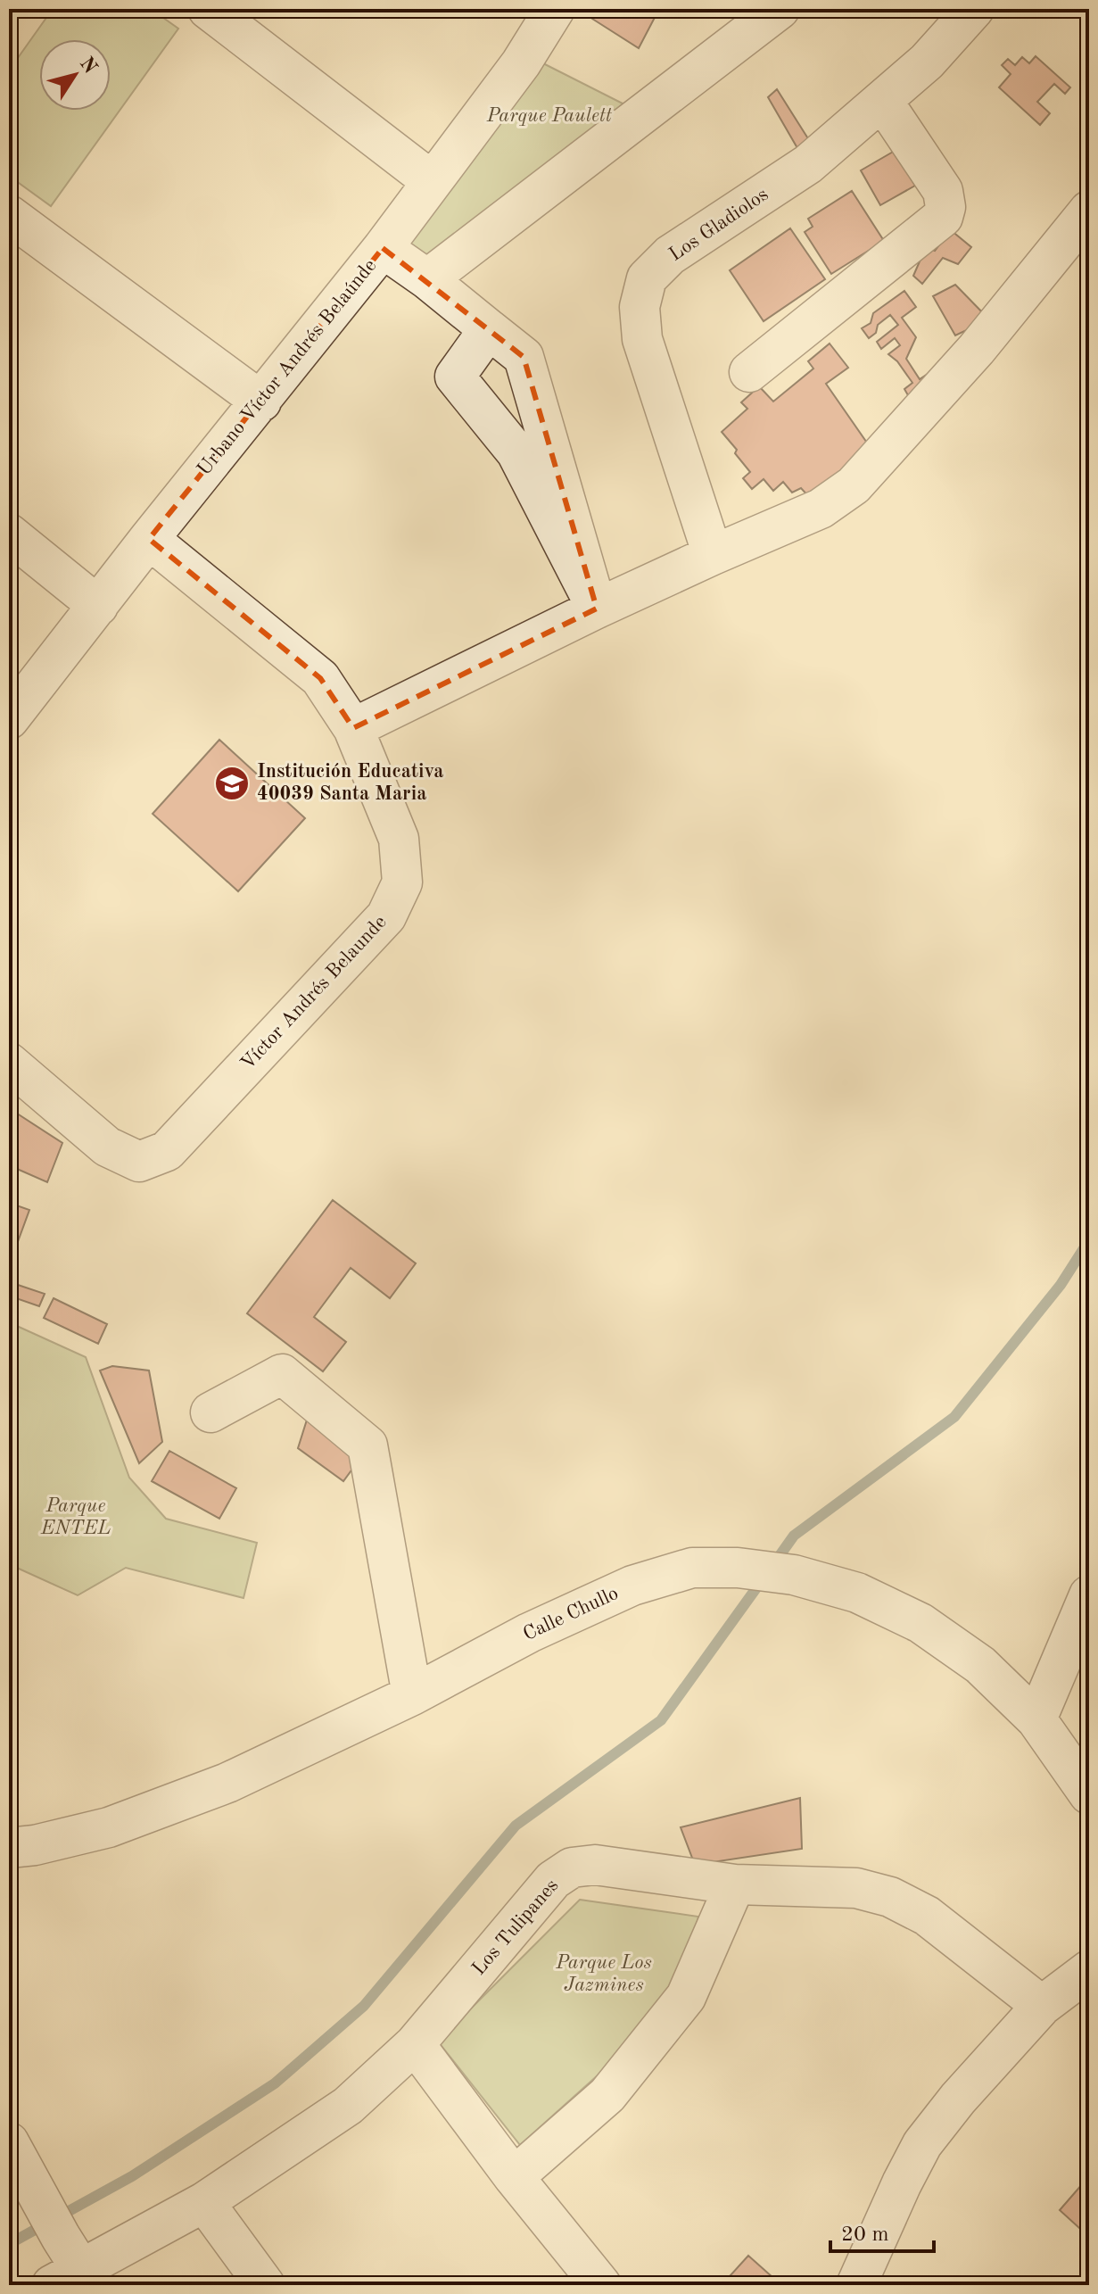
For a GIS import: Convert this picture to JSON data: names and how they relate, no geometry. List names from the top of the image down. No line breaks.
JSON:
{"streets":{"street":["Los Gladiolos","Urbano Víctor Andrés Belaúnde","Víctor Andrés Belaunde","Calle Chullo","Los Tulipanes"]},"crossings":[["Urbano Víctor Andrés Belaúnde","Víctor Andrés Belaunde"]],"parks":["Parque Paulett","Parque ENTEL","Parque Los Jazmines"],"places":{"school or university":["Institución Educativa 40039 Santa Maria"]},"scale_bar":"20 m","north":"top right"}
